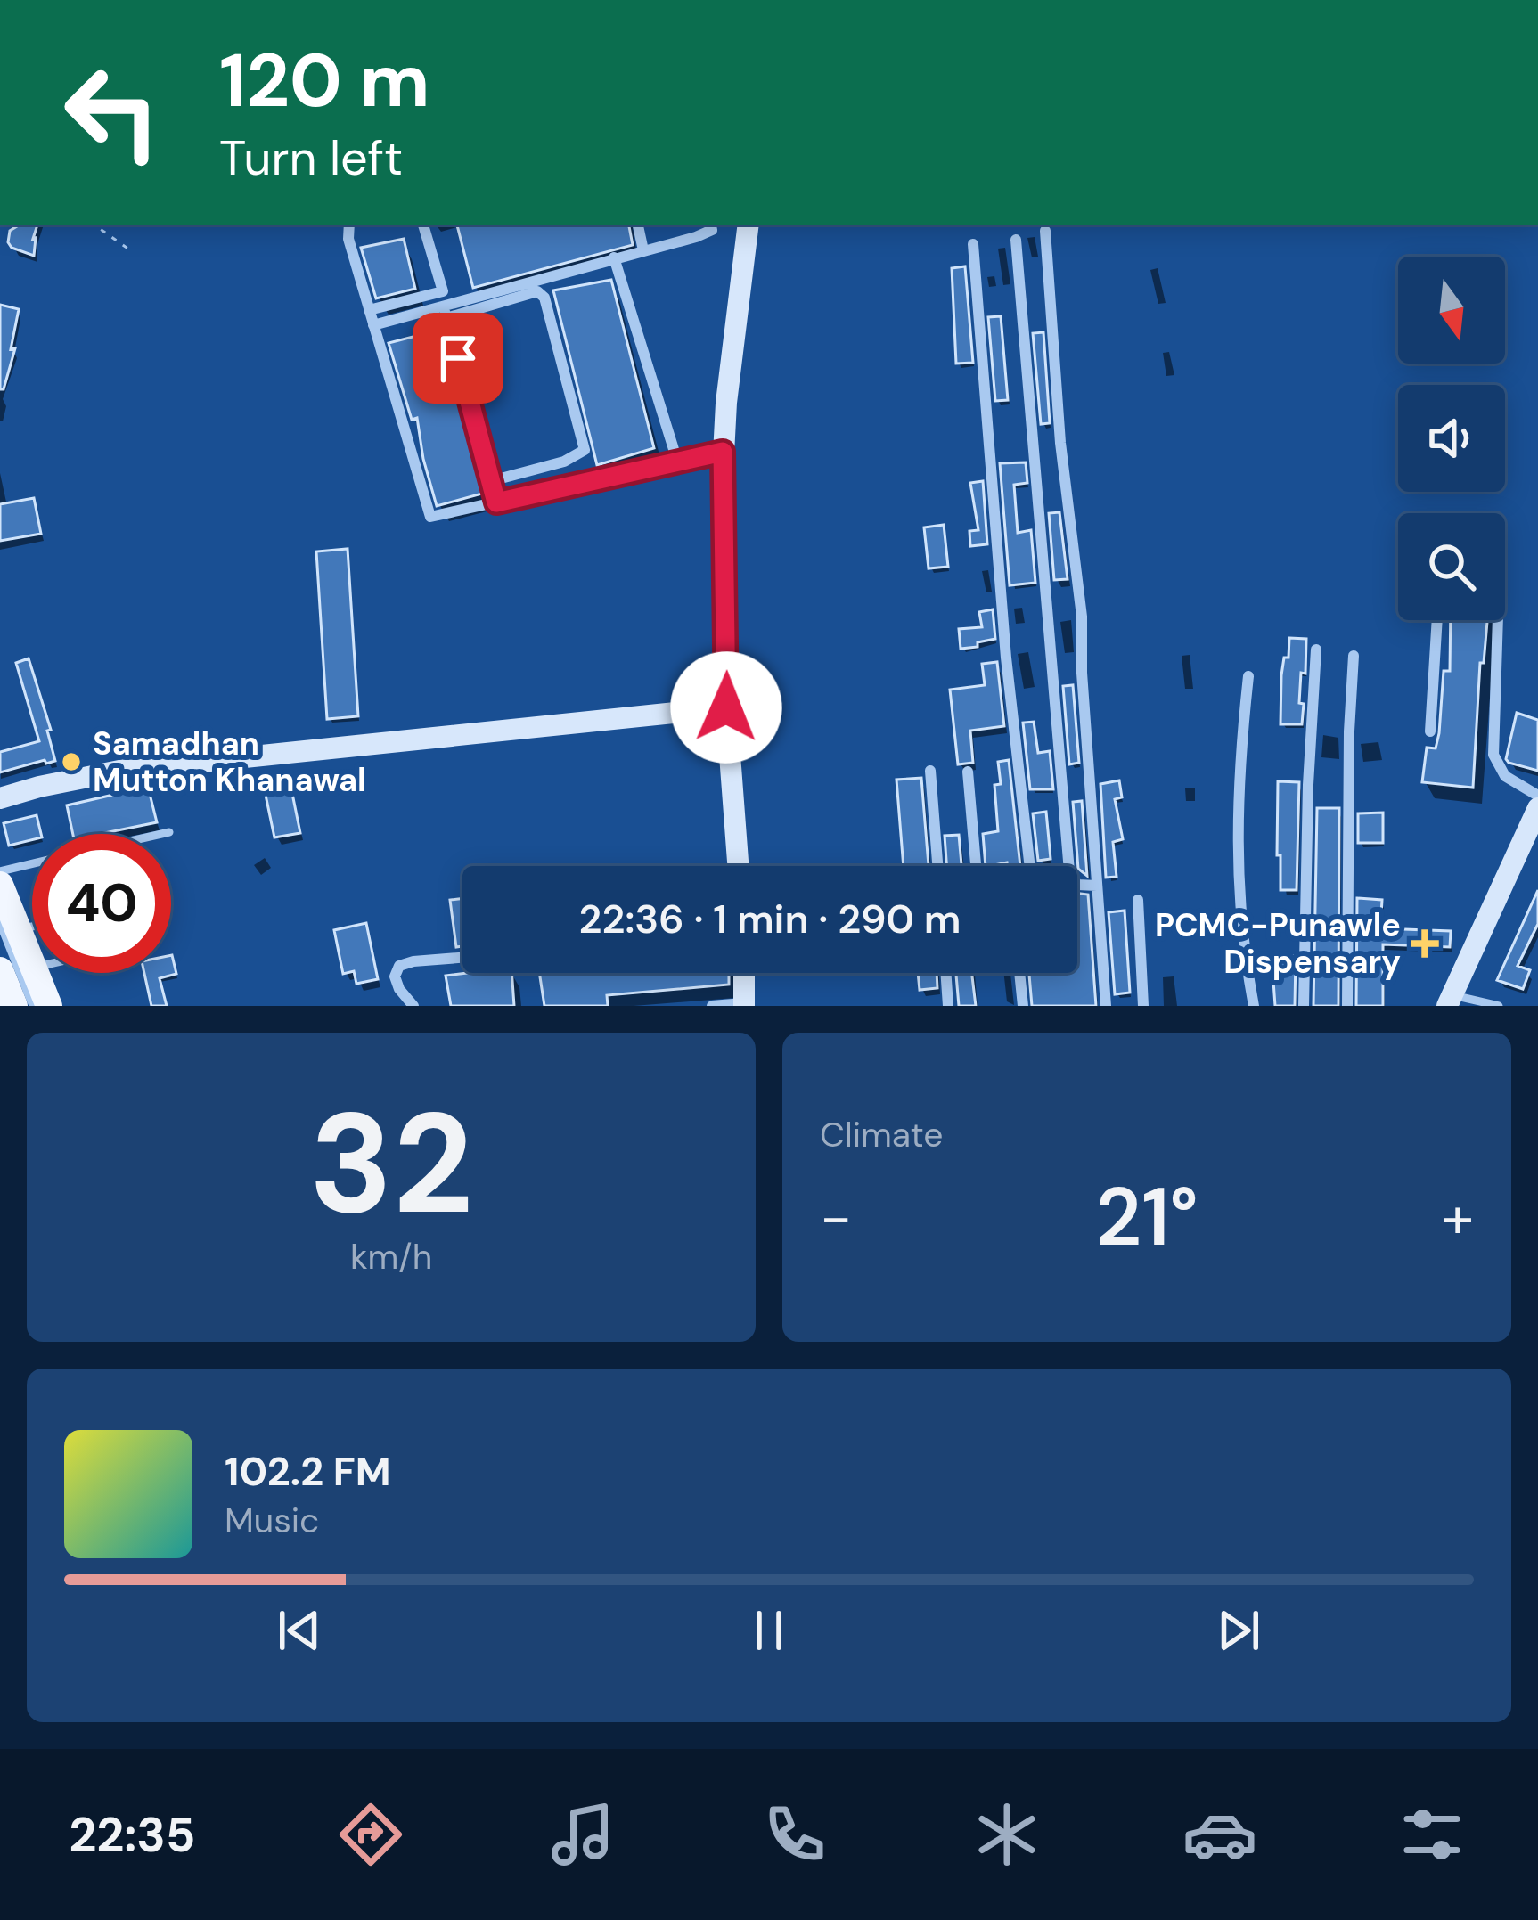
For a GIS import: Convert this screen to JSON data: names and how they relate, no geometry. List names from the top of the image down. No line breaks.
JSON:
{"places":{"other":["Samadhan Mutton Khanawal"],"health":["PCMC-Punawle Dispensary"]},"north":"bottom","page":{"turn":["120 m","Turn left"],"limit":"40","trip":"22:36 · 1 min · 290 m","tile":[["32","km/h"],"Climate"],"heat":["−","21°","+"],"song":["102.2 FM","Music"],"tabs":"22:35"}}
